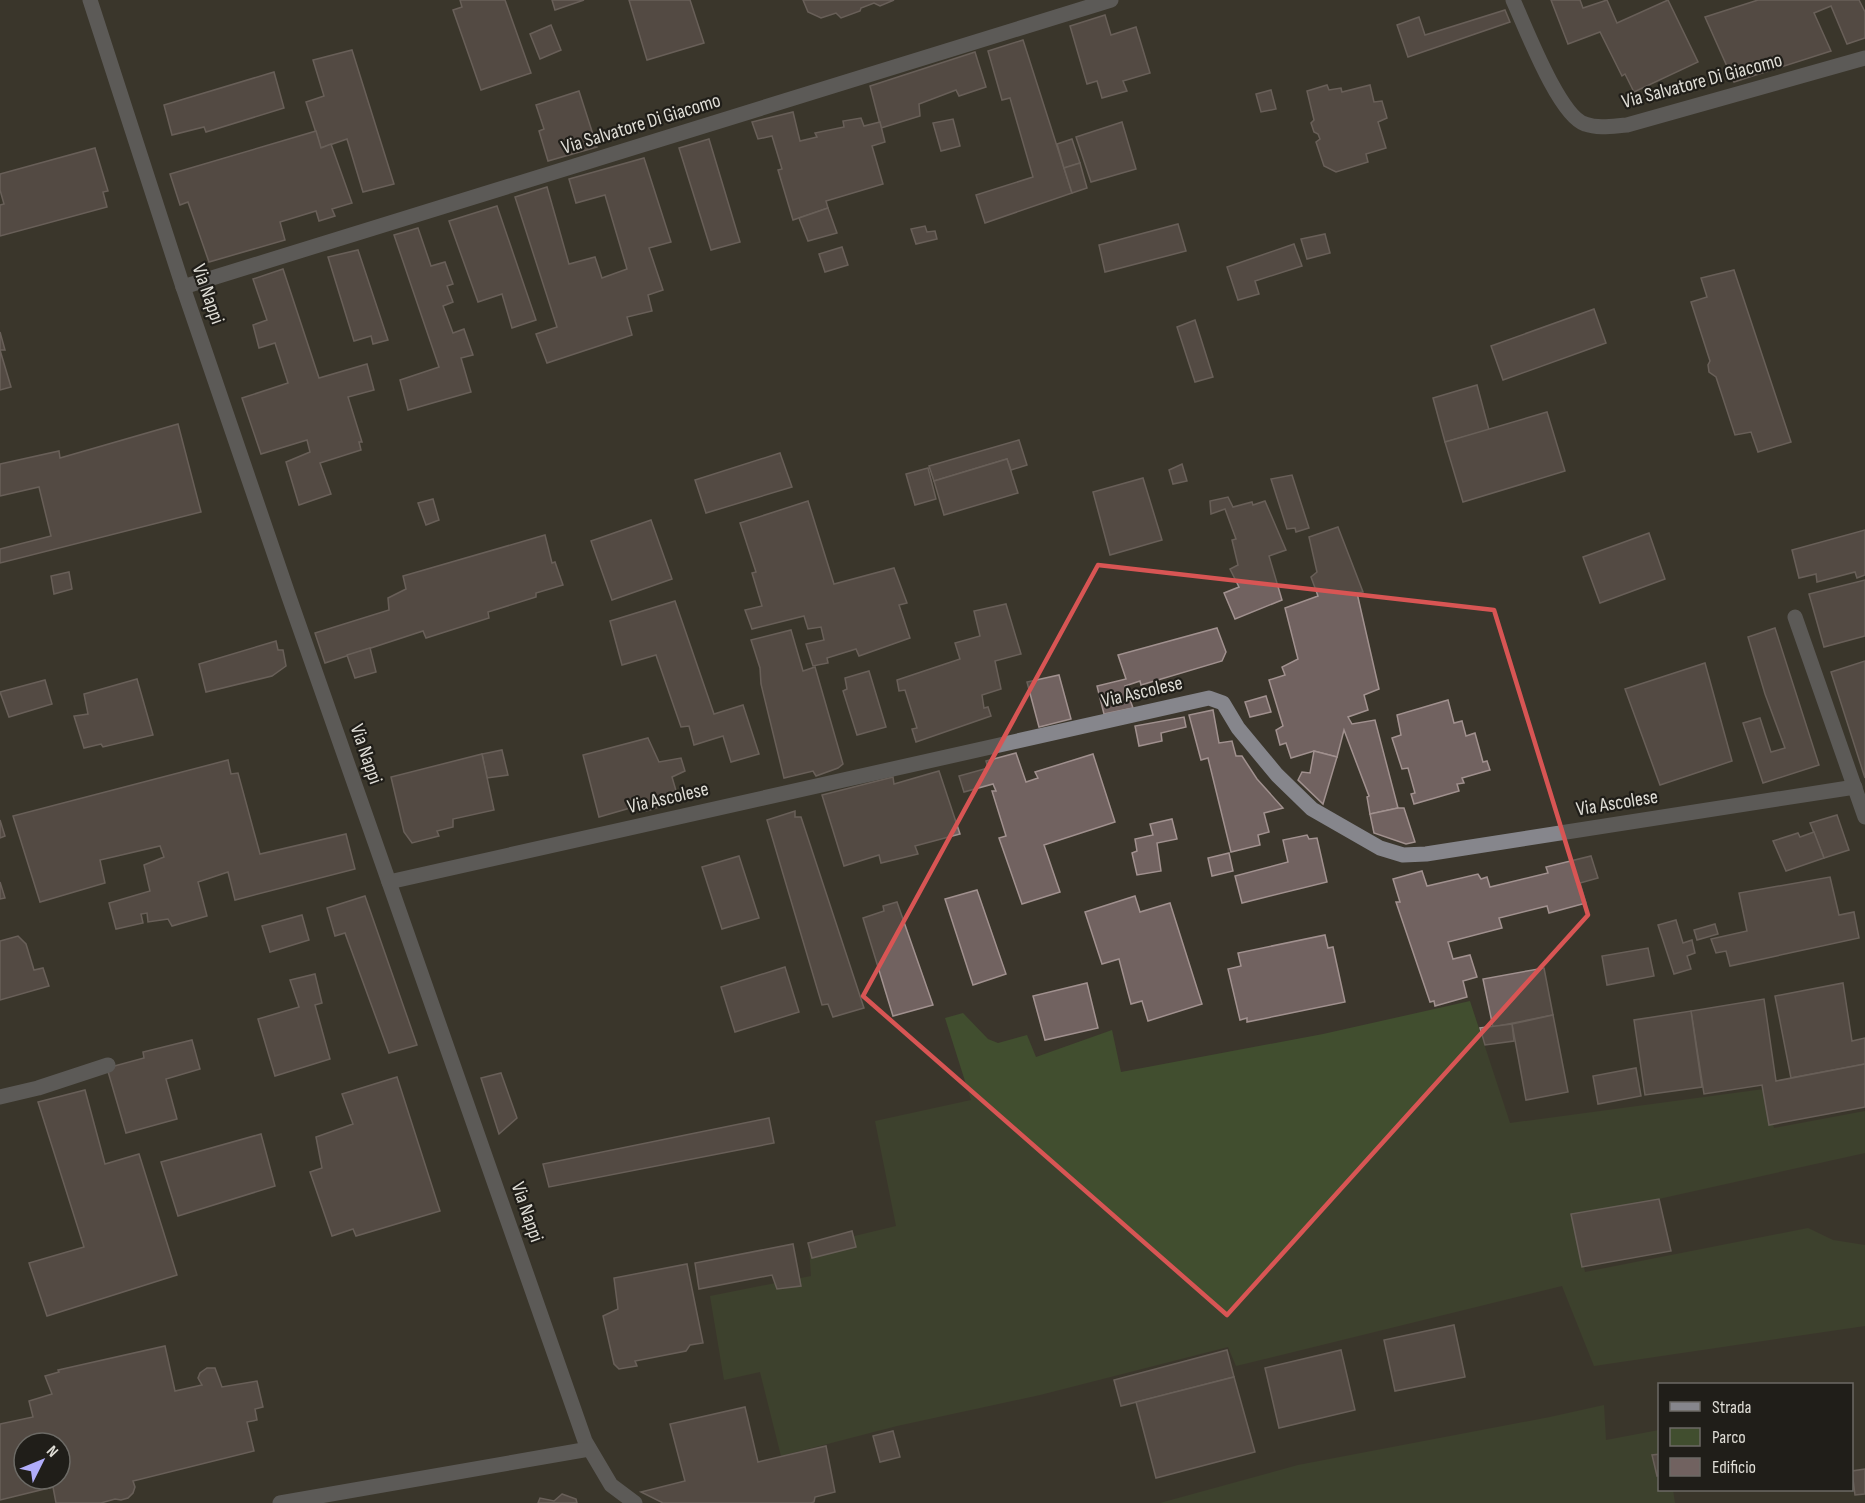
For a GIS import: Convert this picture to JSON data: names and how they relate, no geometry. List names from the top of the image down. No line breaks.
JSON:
{"streets":{"street":["Via Salvatore Di Giacomo","Via Nappi","Via Ascolese"]},"crossings":[["Via Salvatore Di Giacomo","Via Nappi"],["Via Nappi","Via Ascolese"]],"legend":["Strada","Parco","Edificio"],"north":"top right"}
